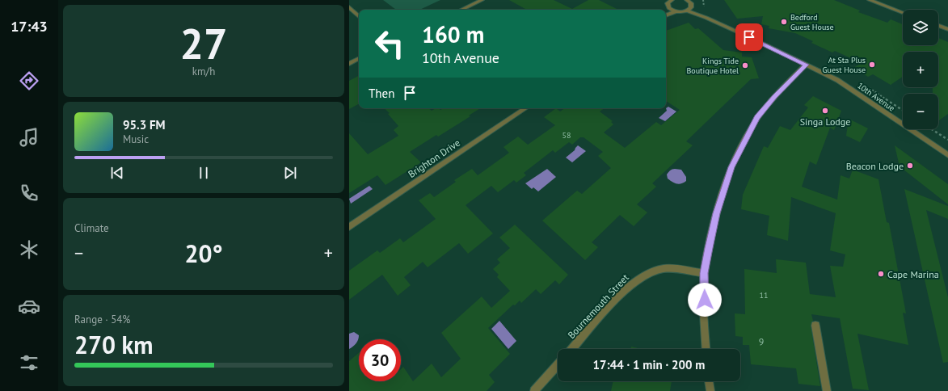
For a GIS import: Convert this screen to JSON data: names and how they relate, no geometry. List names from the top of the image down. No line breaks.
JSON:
{"streets":{"street":["10th Avenue","Brighton Drive","Bournemouth Street"]},"places":["Bedford Guest House","At Sta Plus Guest House","Kings Tide Boutique Hotel","Singa Lodge","Beacon Lodge","Cape Marina"],"house_numbers":["58","11","9"],"page":{"tabs":"17:43","tile":[["27","km/h"],"Climate",["Range · 54%","270 km"]],"map_buttons":["+","−"],"turn":["160 m","10th Avenue"],"then":"Then","song":["95.3 FM","Music"],"heat":["−","20°","+"],"limit":"30","trip":"17:44 · 1 min · 200 m"}}
